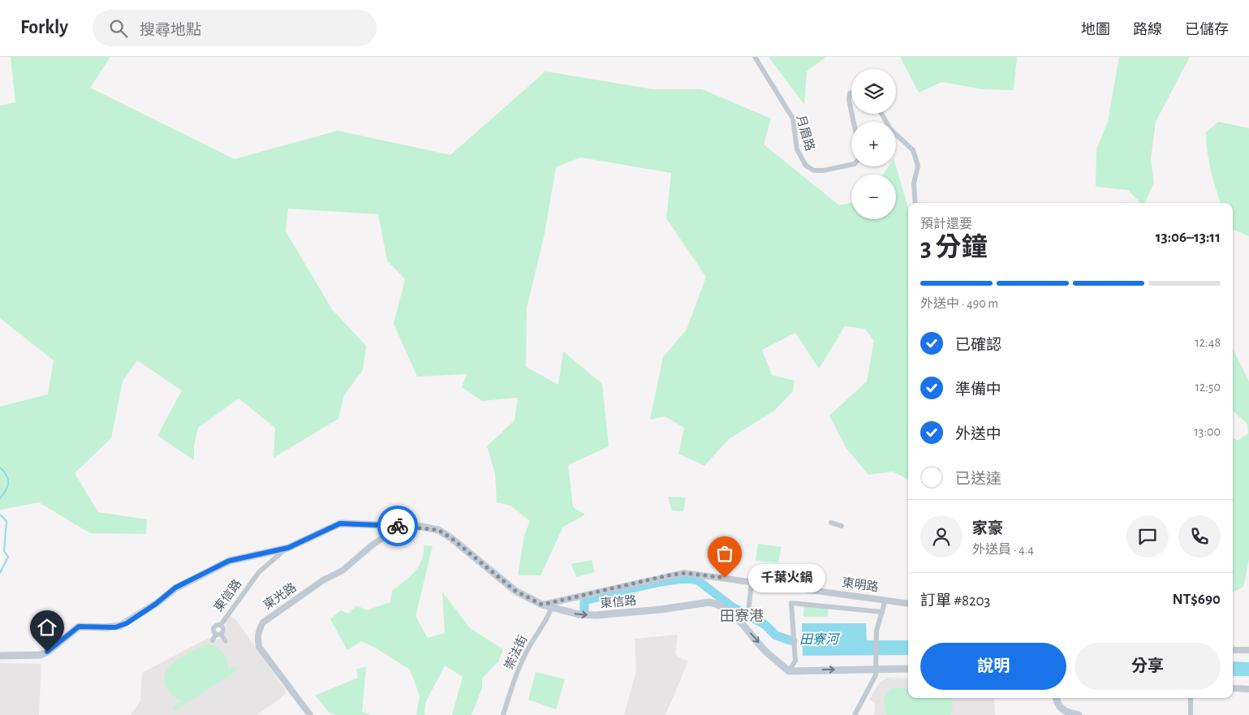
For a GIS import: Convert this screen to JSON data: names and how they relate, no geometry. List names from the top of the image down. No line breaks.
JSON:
{"streets":{"main road":["東信路"],"street":["月眉路","東明路","東光路","崇法街"]},"crossings":[["東明路","東信路"],["東明路","崇法街"],["東信路","東光路"],["東信路","崇法街"]],"one_way":["東信路"],"districts":["田寮港"],"water":["田寮河"],"places":["千葉火鍋"],"page":{"header":"Forkly","search":"搜尋地點","nav":["地圖","路線","已儲存"],"map_buttons":["+","−"],"heading":["3 分鐘","預計還要","13:06–13:11"],"panel":["家豪","外送員 · 4.4","訂單 #8203","NT$690"],"bar":"外送中 · 490 m","list":[["已確認","12:48"],["準備中","12:50"],["外送中","13:00"],"已送達"],"bubble":"千葉火鍋","buttons":["說明","分享"]}}
